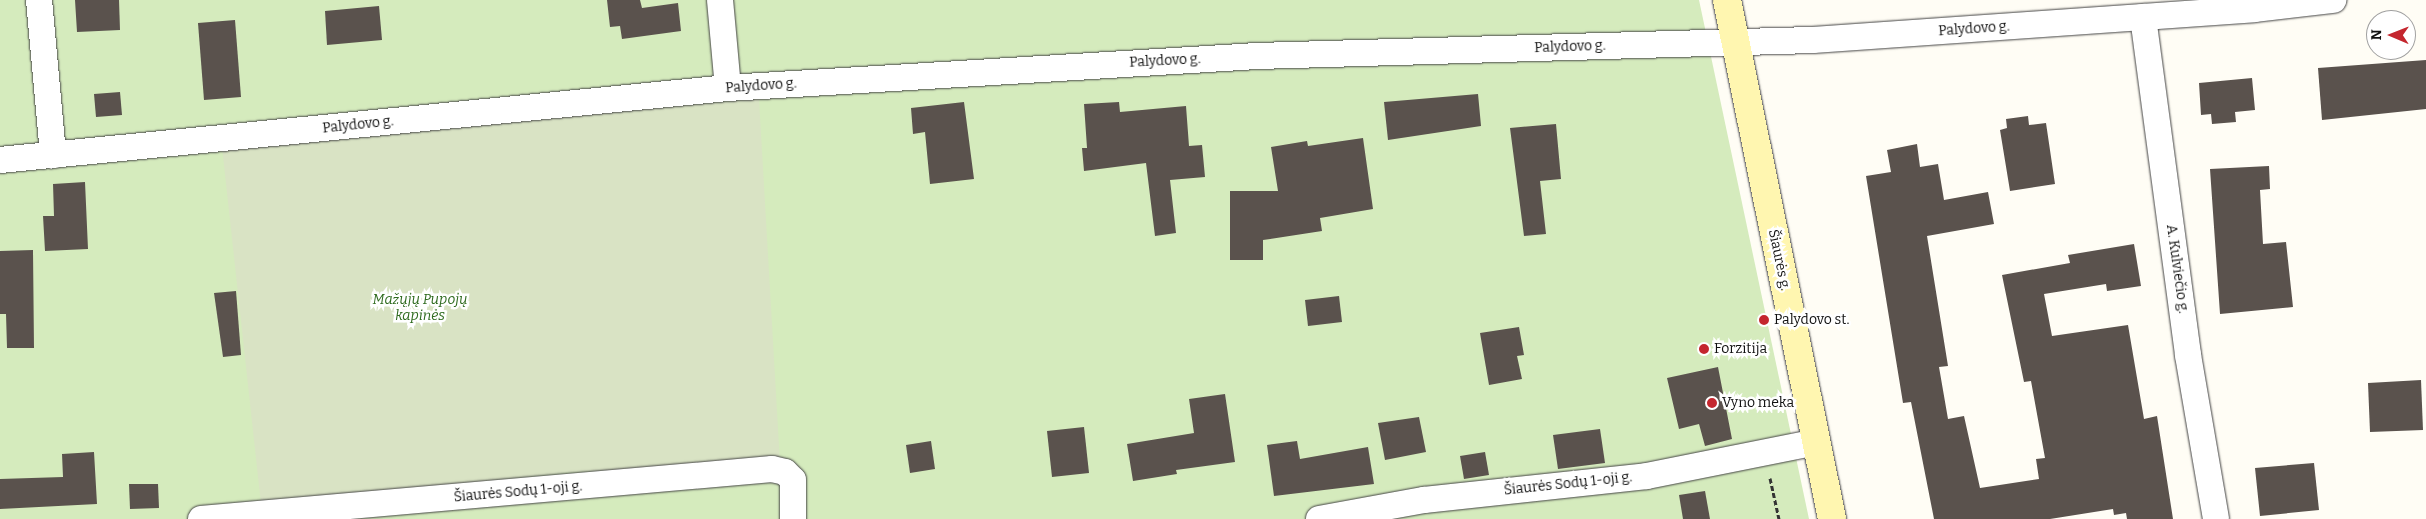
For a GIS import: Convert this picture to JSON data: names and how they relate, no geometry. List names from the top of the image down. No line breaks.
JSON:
{"streets":{"main road":["Šiaurės g."],"street":["Palydovo g.","A. Kulviečio g.","Šiaurės Sodų 1-oji g."]},"crossings":[["Palydovo g.","Šiaurės g."],["Palydovo g.","A. Kulviečio g."],["Šiaurės g.","Šiaurės Sodų 1-oji g."]],"parks":["Mažųjų Pupojų kapinės"],"places":["Palydovo st.","Forzitija","Vyno meka"],"north":"left"}
